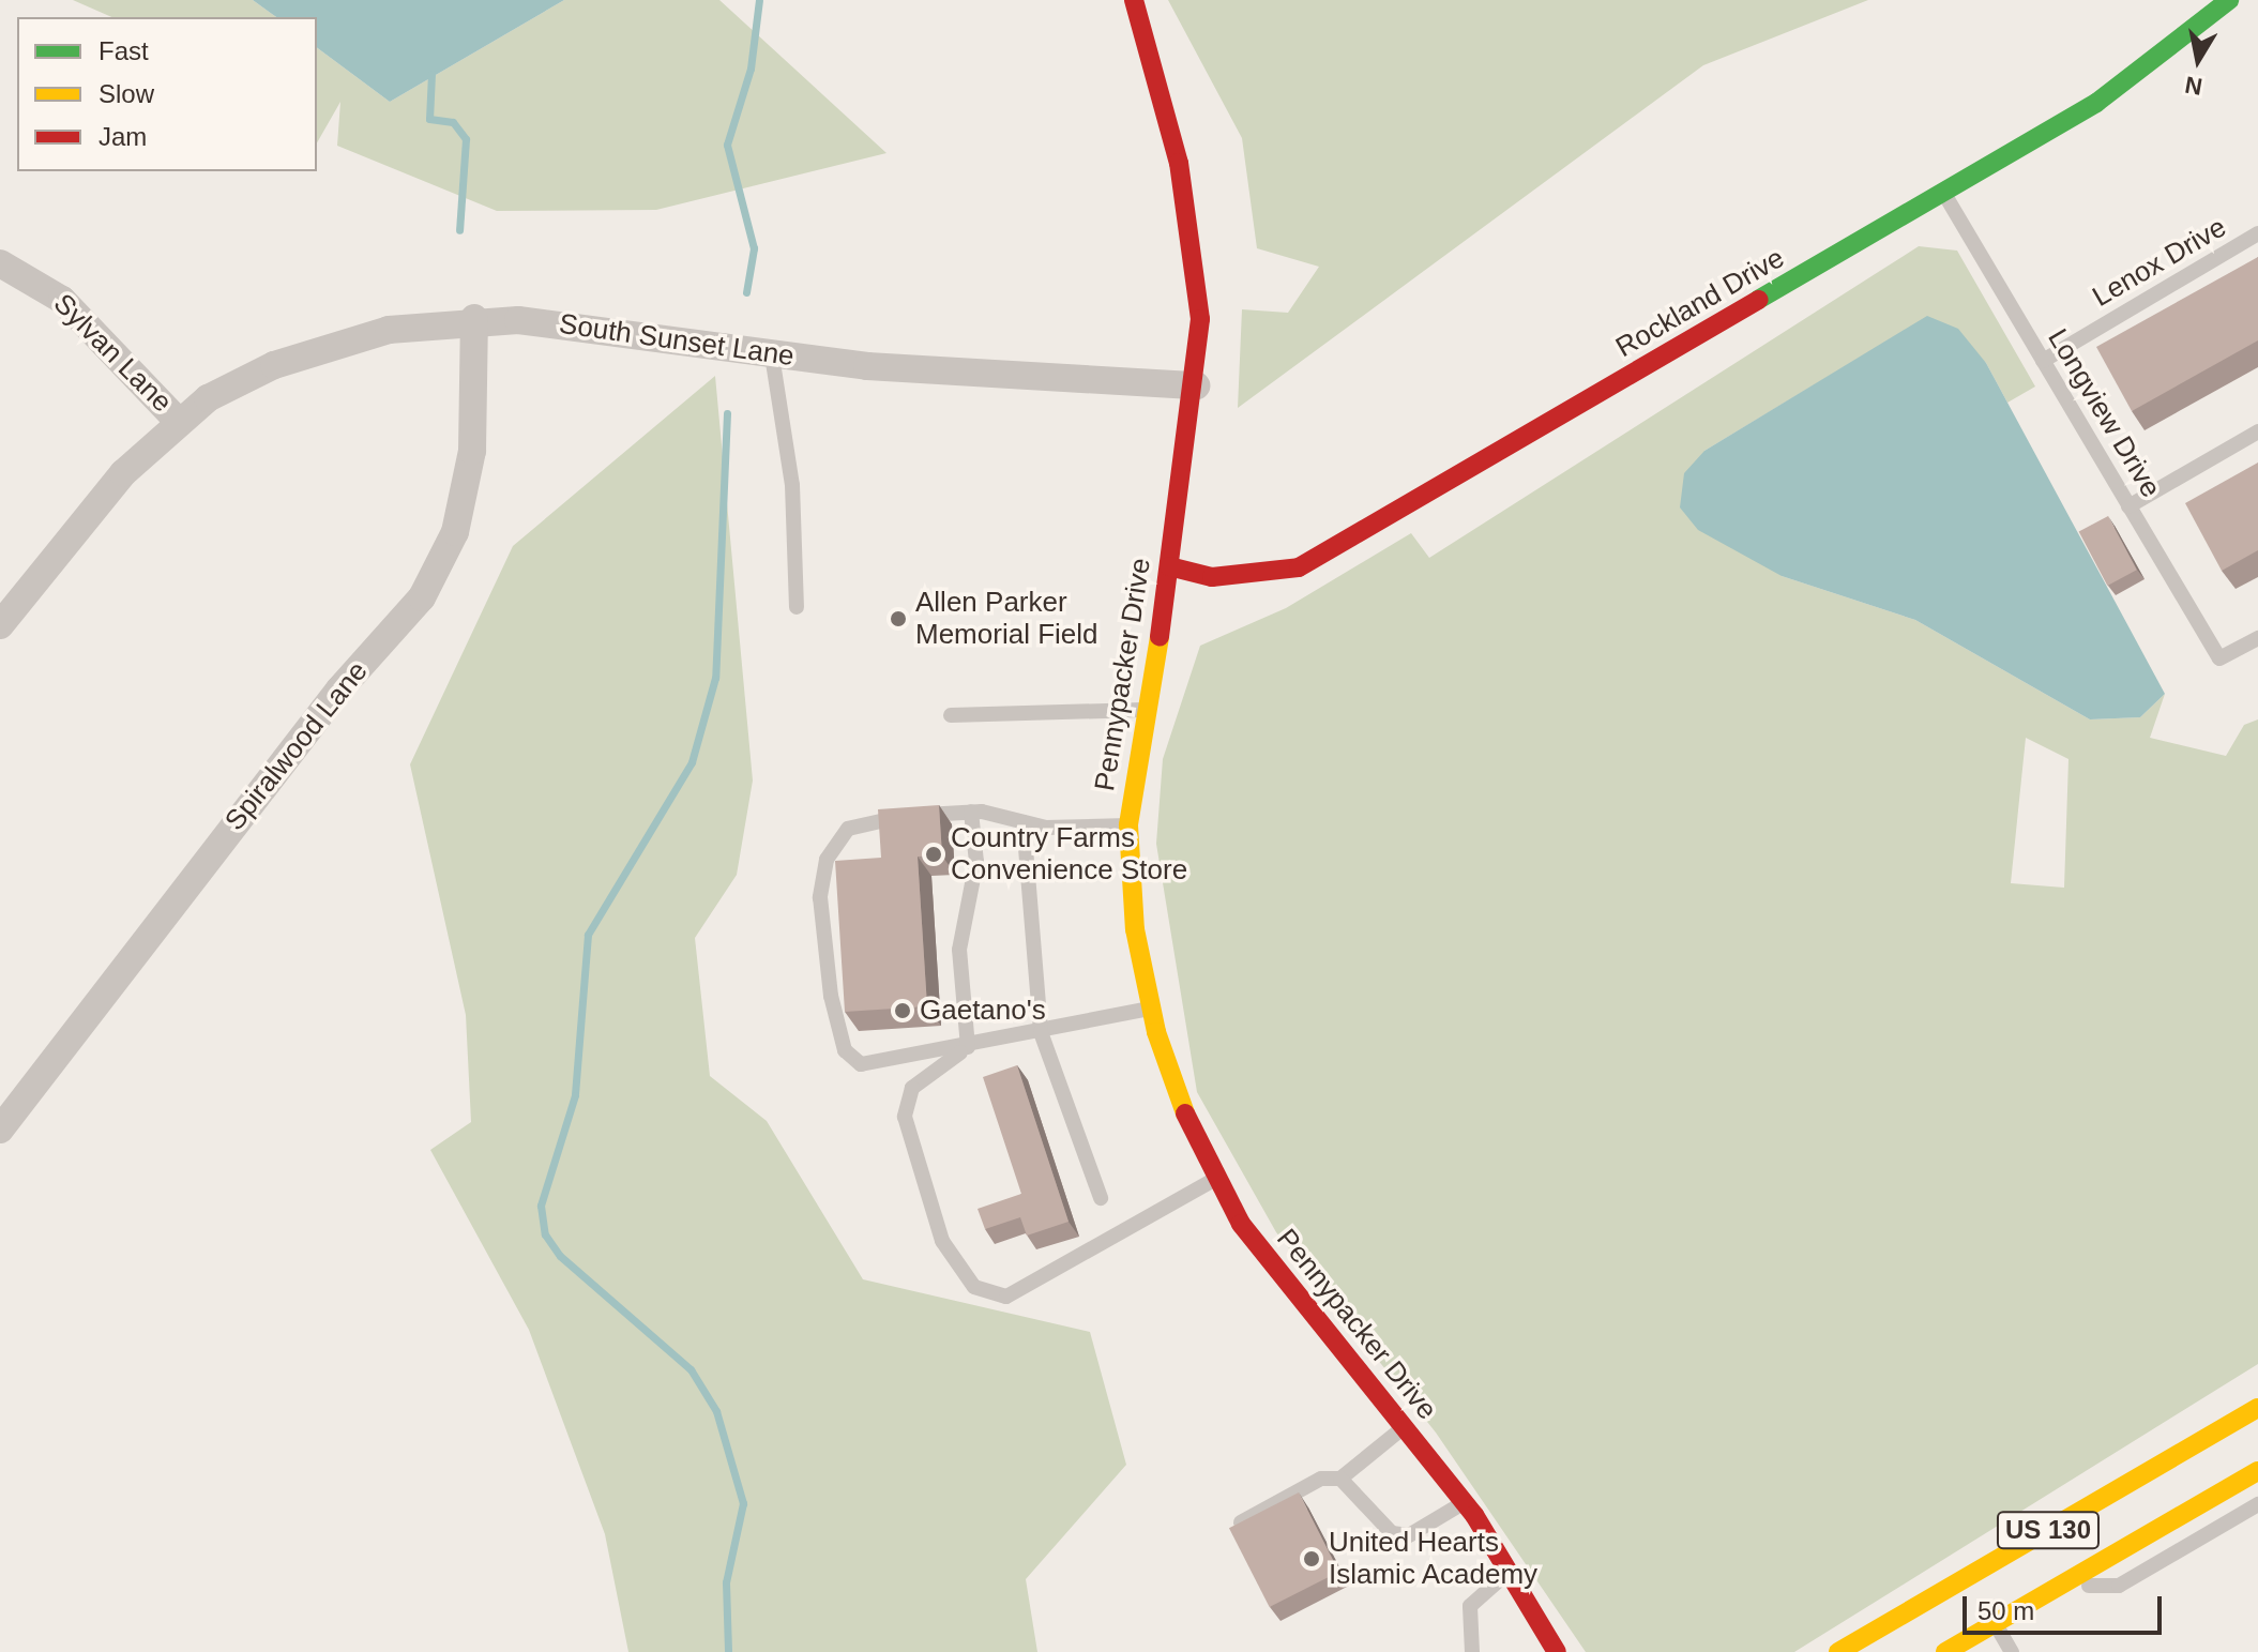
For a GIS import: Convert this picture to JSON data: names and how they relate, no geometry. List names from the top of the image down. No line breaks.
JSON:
{"streets":{"main road":["Rockland Drive","Pennypacker Drive","US 130"],"street":["South Sunset Lane","Sylvan Lane","Spiralwood Lane"],"lane":["Lenox Drive","Longview Drive"]},"crossings":[["Lenox Drive","Longview Drive"],["Rockland Drive","Longview Drive"],["Rockland Drive","Pennypacker Drive"],["South Sunset Lane","Sylvan Lane"],["South Sunset Lane","Pennypacker Drive"],["South Sunset Lane","Spiralwood Lane"]],"places":["Allen Parker Memorial Field","Country Farms Convenience Store","Gaetano's","United Hearts Islamic Academy"],"legend":["Fast","Slow","Jam"],"scale_bar":"50 m","north":"bottom"}
